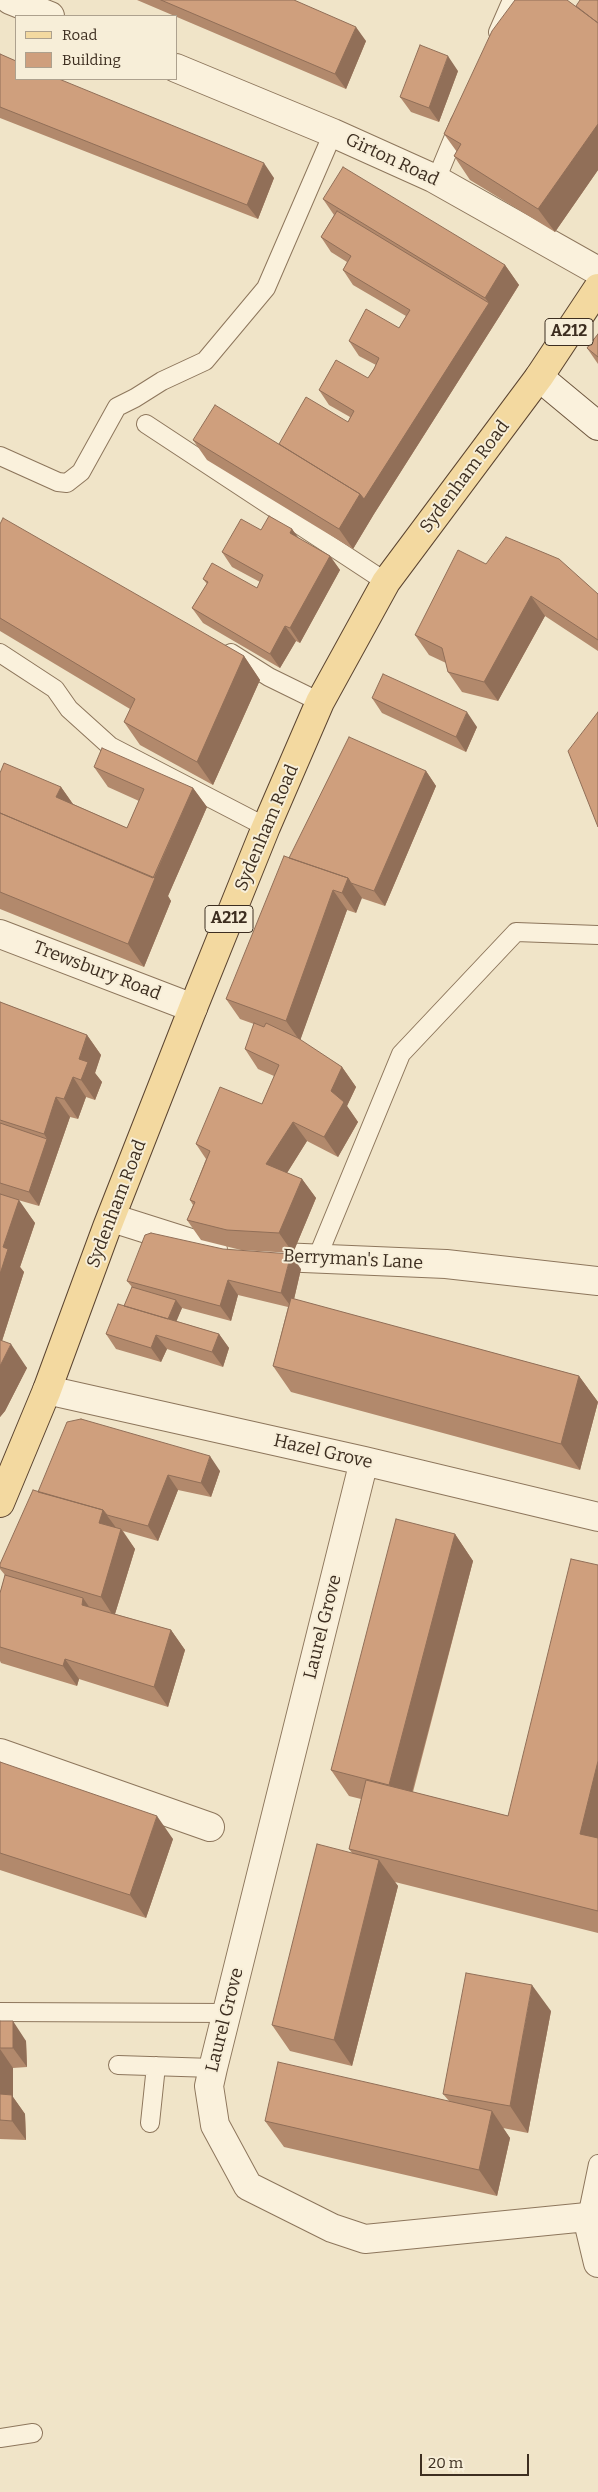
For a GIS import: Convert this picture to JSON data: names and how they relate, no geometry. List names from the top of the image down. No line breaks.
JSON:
{"streets":{"main road":["A212","Sydenham Road"],"street":["Girton Road","Trewsbury Road","Berryman's Lane","Hazel Grove","Laurel Grove"]},"crossings":[["Sydenham Road","Trewsbury Road"],["Sydenham Road","Berryman's Lane"],["Sydenham Road","Hazel Grove"],["Hazel Grove","Laurel Grove"]],"legend":["Road","Building"],"scale_bar":"20 m"}
